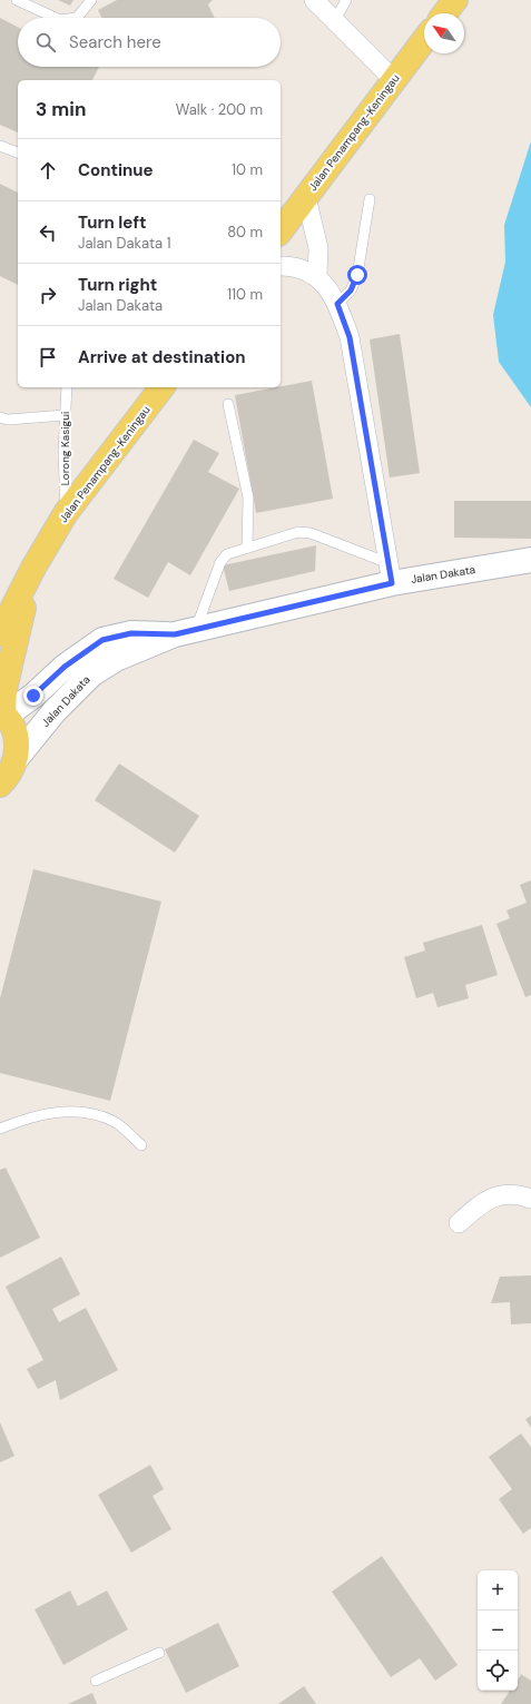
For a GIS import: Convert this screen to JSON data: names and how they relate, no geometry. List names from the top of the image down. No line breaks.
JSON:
{"streets":{"main road":["Jalan Penampang-Keningau"],"street":["Jalan Dakata"],"lane":["Lorong Kasigui"]},"crossings":[["Jalan Penampang-Keningau","Lorong Kasigui"],["Jalan Penampang-Keningau","Jalan Dakata"]],"north":"top left","page":{"search":"Search here","heading":["3 min","Walk · 200 m"],"list":[["Continue","10 m"],["Turn left","Jalan Dakata 1","80 m"],["Turn right","Jalan Dakata","110 m"],"Arrive at destination"],"map_buttons":["+","−"]}}
